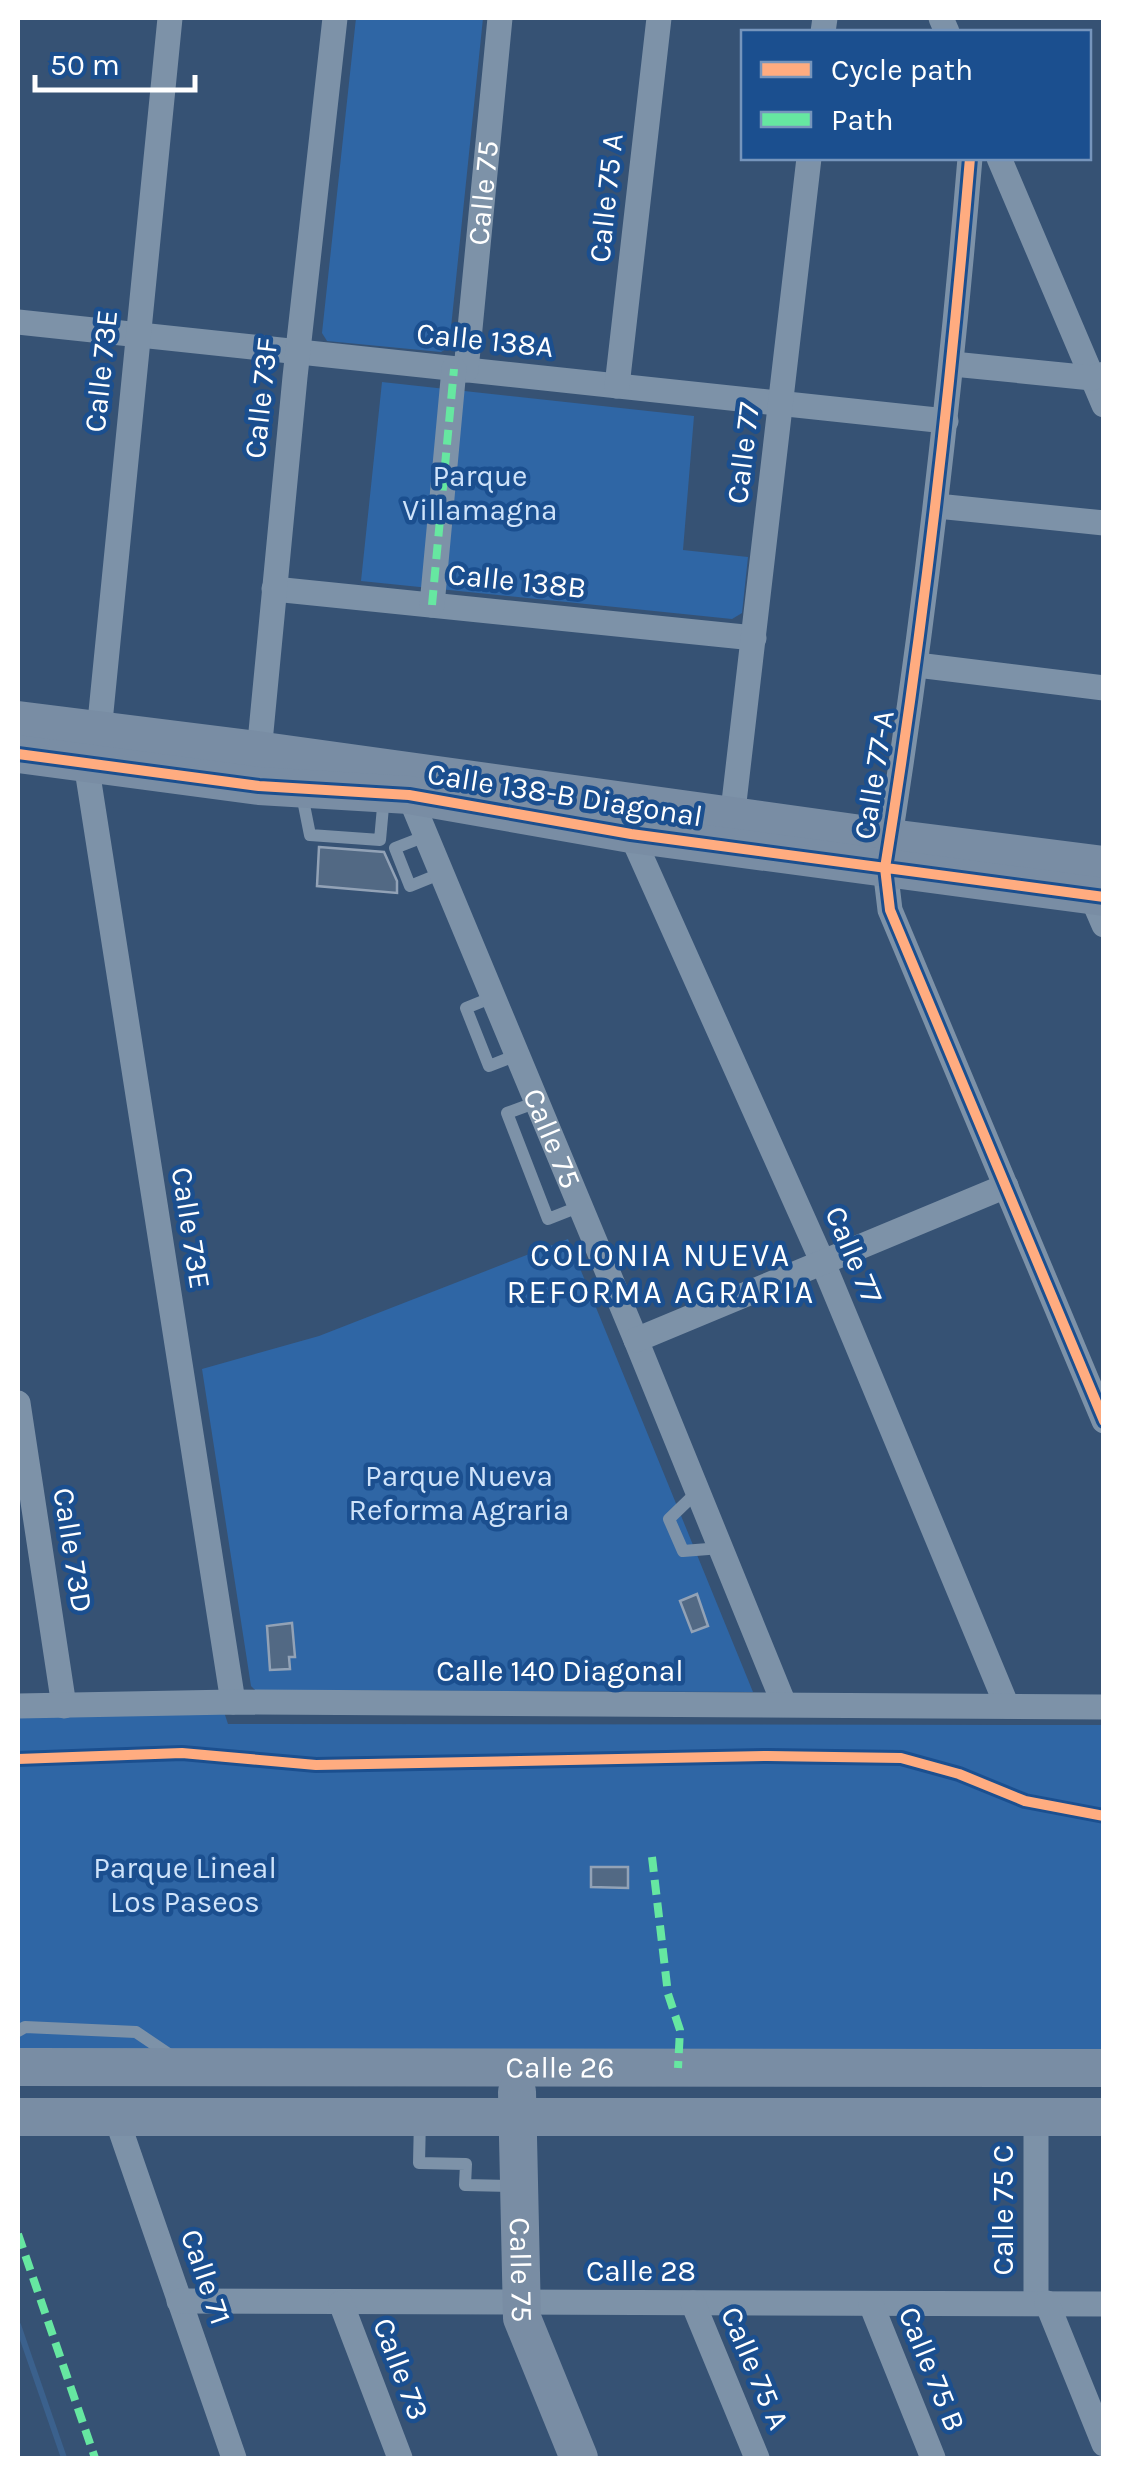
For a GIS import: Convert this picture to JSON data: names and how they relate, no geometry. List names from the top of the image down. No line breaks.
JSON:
{"streets":{"main road":["Calle 75","Calle 138-B Diagonal","Calle 26"],"street":["Calle 75 A","Calle 138A","Calle 73E","Calle 73F","Calle 77","Calle 138B","Calle 77-A","Calle 73D","Calle 140 Diagonal","Calle 75 C","Calle 28","Calle 71","Calle 73","Calle 75 B"]},"crossings":[["Calle 75","Calle 138A"],["Calle 75","Calle 138B"],["Calle 75","Calle 138-B Diagonal"],["Calle 75","Calle 140 Diagonal"],["Calle 75","Calle 26"],["Calle 75","Calle 28"],["Calle 75 A","Calle 138A"],["Calle 75 A","Calle 28"],["Calle 138A","Calle 73E"],["Calle 138A","Calle 73F"],["Calle 138A","Calle 77"],["Calle 138A","Calle 77-A"],["Calle 73E","Calle 138-B Diagonal"],["Calle 73E","Calle 140 Diagonal"],["Calle 73F","Calle 138B"],["Calle 73F","Calle 138-B Diagonal"],["Calle 77","Calle 138B"],["Calle 77","Calle 138-B Diagonal"],["Calle 77","Calle 140 Diagonal"],["Calle 77-A","Calle 138-B Diagonal"],["Calle 73D","Calle 140 Diagonal"],["Calle 26","Calle 75 C"],["Calle 26","Calle 71"],["Calle 75 C","Calle 28"],["Calle 28","Calle 71"],["Calle 28","Calle 73"],["Calle 28","Calle 75 B"]],"districts":["COLONIA NUEVA REFORMA AGRARIA"],"parks":["Parque Villamagna","Parque Nueva Reforma Agraria","Parque Lineal Los Paseos"],"legend":["Cycle path","Path"],"scale_bar":"50 m"}
